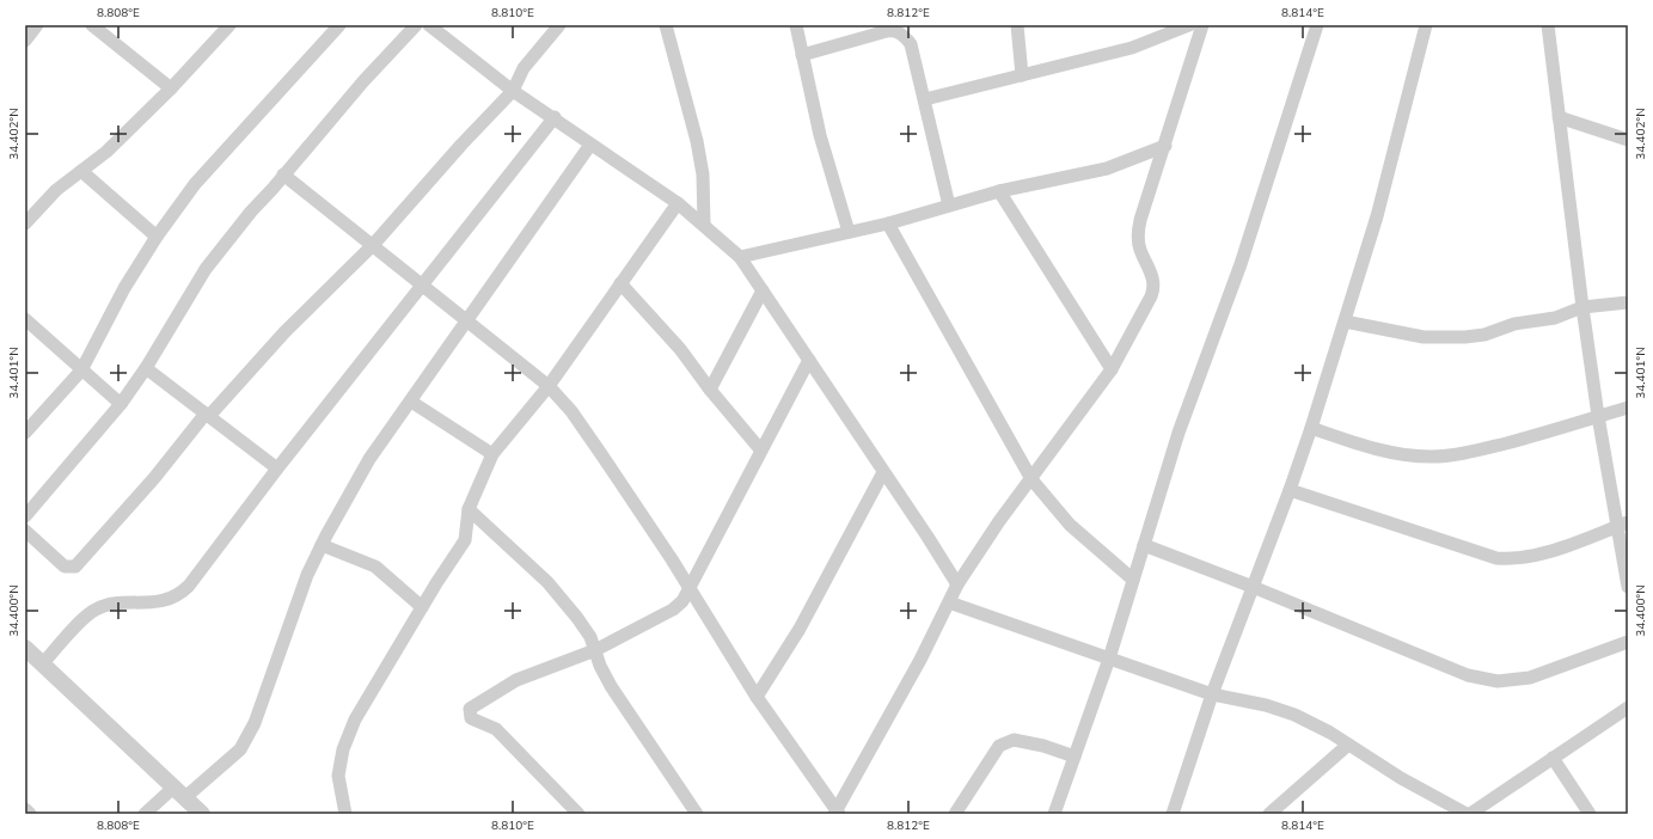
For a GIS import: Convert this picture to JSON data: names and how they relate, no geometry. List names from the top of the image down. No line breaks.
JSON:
{"coordinates":["8.808°E","8.810°E","8.812°E","8.814°E","34.402°N","34.401°N","34.400°N"]}
